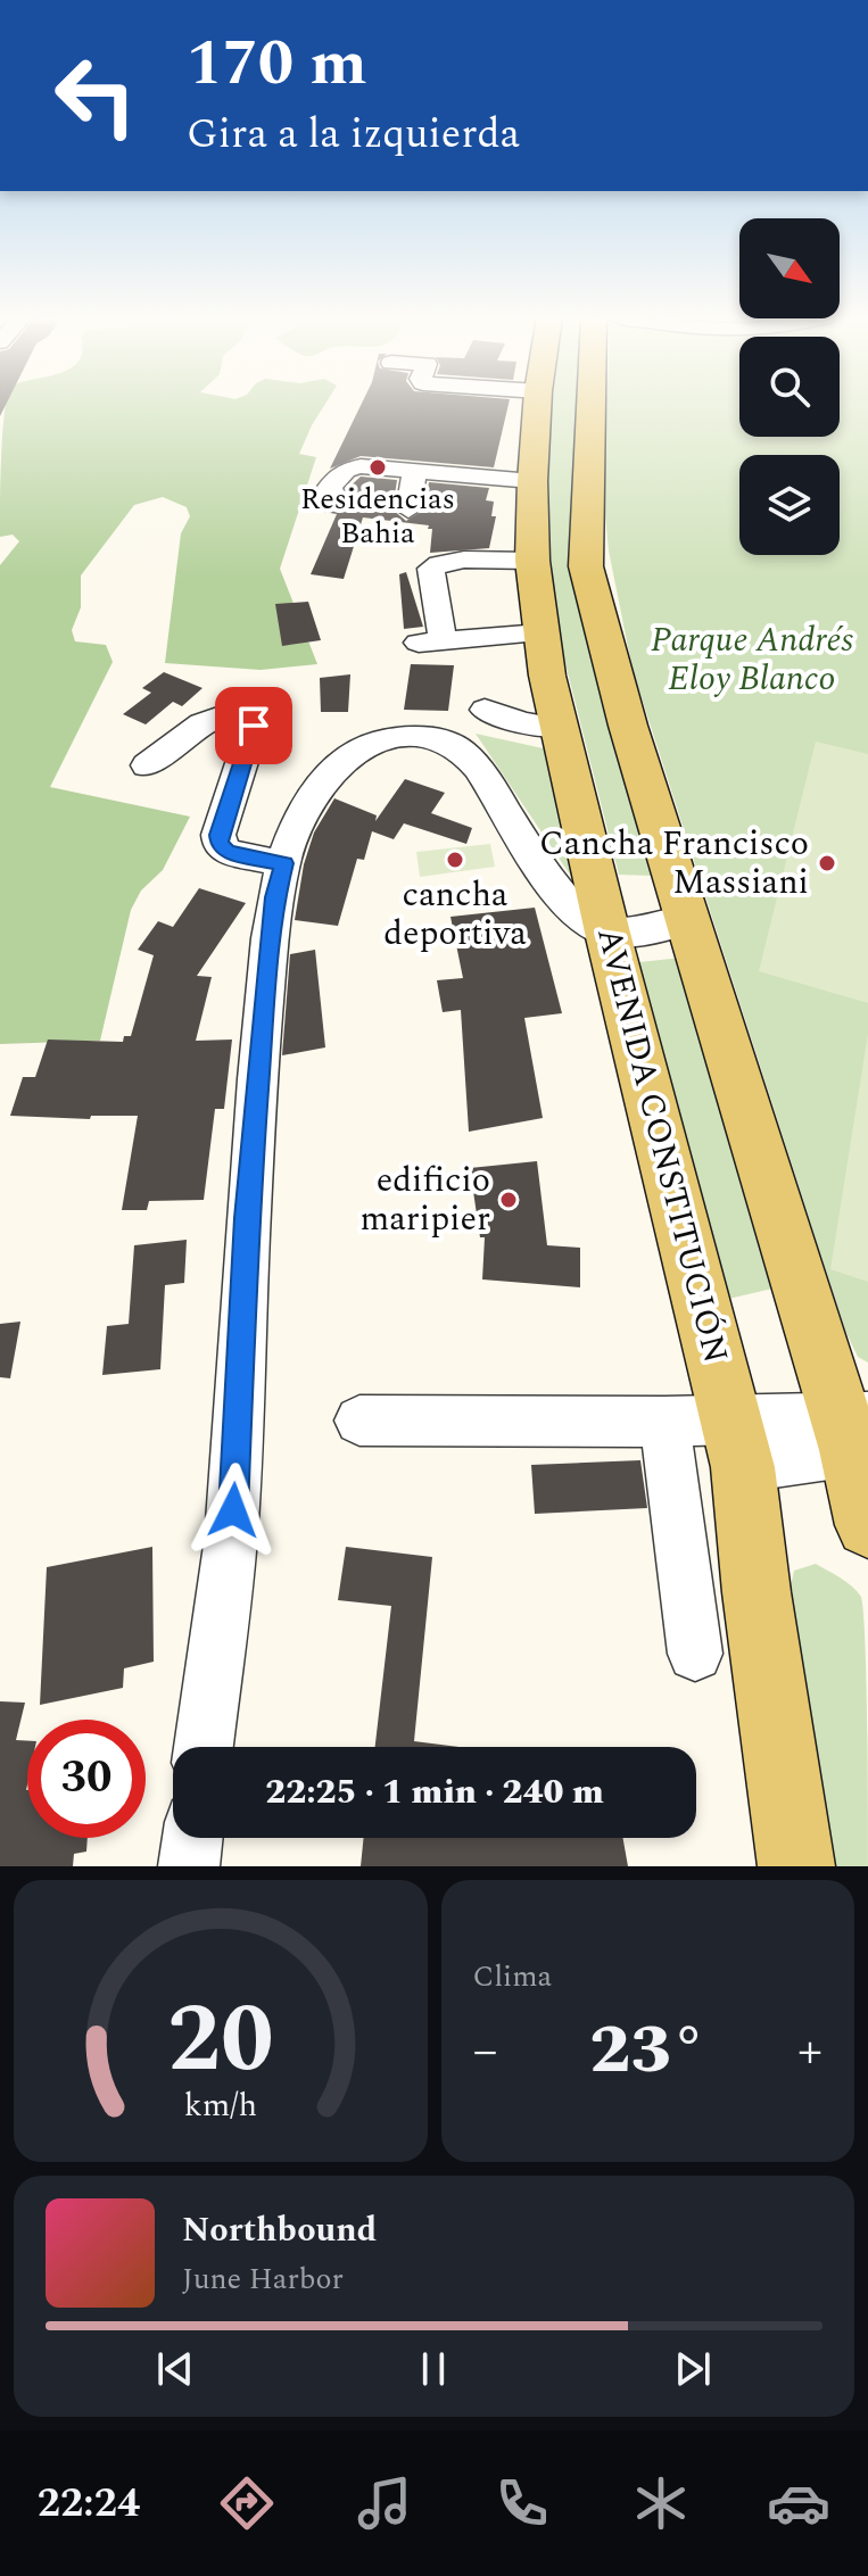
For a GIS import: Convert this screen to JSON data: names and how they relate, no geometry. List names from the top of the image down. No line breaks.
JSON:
{"streets":{"main road":["AVENIDA CONSTITUCIÓN"]},"parks":["Parque Andrés Eloy Blanco"],"places":["Residencias Bahia","cancha deportiva","Cancha Francisco Massiani","edificio maripier"],"north":"bottom right","page":{"turn":["170 m","Gira a la izquierda"],"limit":"30","trip":"22:25 · 1 min · 240 m","tile":"Clima","heat":["−","23°","+"],"song":["Northbound","June Harbor"],"tabs":"22:24","gauge":["20","km/h"]}}
